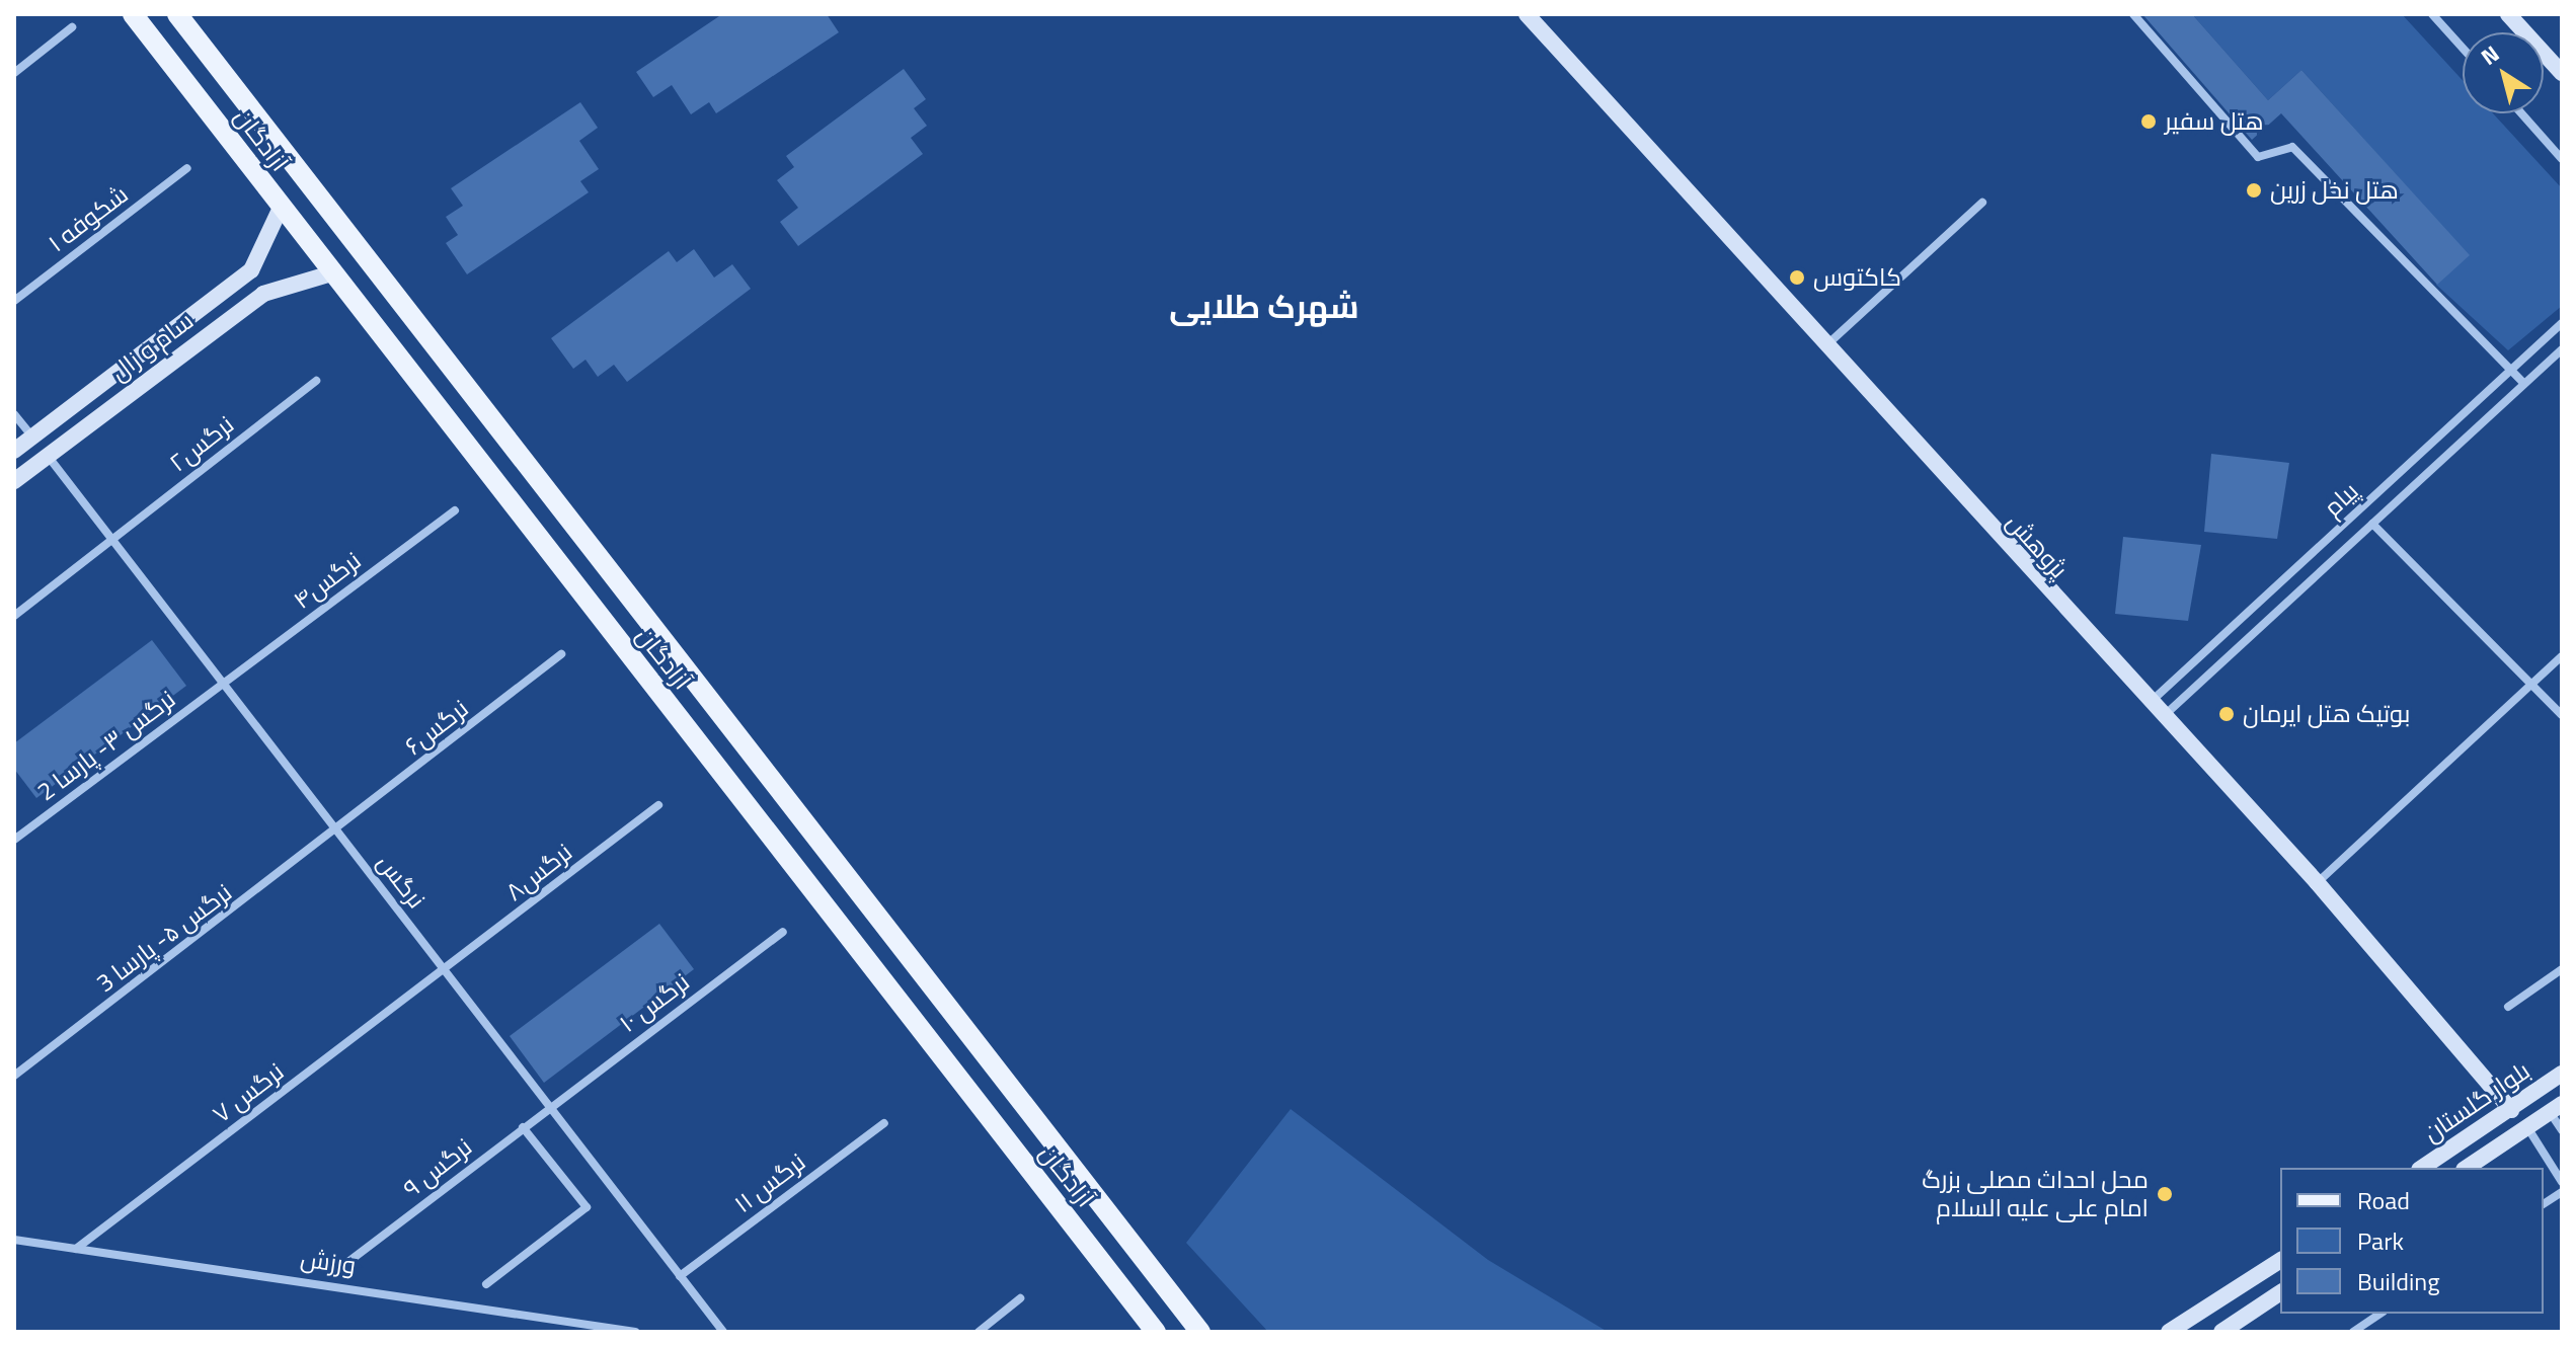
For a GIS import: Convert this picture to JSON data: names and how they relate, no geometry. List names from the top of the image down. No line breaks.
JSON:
{"streets":{"main road":["آزادگان"],"street":["شکوفه ۱","سام و زال","نرگس۲","پیام","پژوهش","نرگس۴","نرگس۶","نرگس ۳- پارسا 2","نرگس۸","نرگس","نرگس ۵- پارسا 3","نرگس ۱۰","نرگس ۷","بلوار گلستان","نرگس ۹","نرگس ۱۱","ورزش"]},"crossings":[["آزادگان","سام و زال"],["سام و زال","نرگس"],["نرگس۲","نرگس"],["پیام","پژوهش"],["پژوهش","بلوار گلستان"],["نرگس۴","نرگس ۳- پارسا 2"],["نرگس۴","نرگس"],["نرگس۶","نرگس"],["نرگس۶","نرگس ۵- پارسا 3"],["نرگس ۳- پارسا 2","نرگس"],["نرگس۸","نرگس"],["نرگس۸","نرگس ۷"],["نرگس","نرگس ۵- پارسا 3"],["نرگس","نرگس ۱۰"],["نرگس","نرگس ۷"],["نرگس","نرگس ۹"],["نرگس","نرگس ۱۱"],["نرگس ۱۰","نرگس ۹"],["نرگس ۷","ورزش"]],"districts":["شهرک طلایی"],"places":["هتل سفیر","هتل نخل زرین","کاکتوس","بوتیک هتل ایرمان","محل احداث مصلی بزرگ امام علی علیه السلام"],"legend":["Road","Park","Building"],"north":"top left"}
